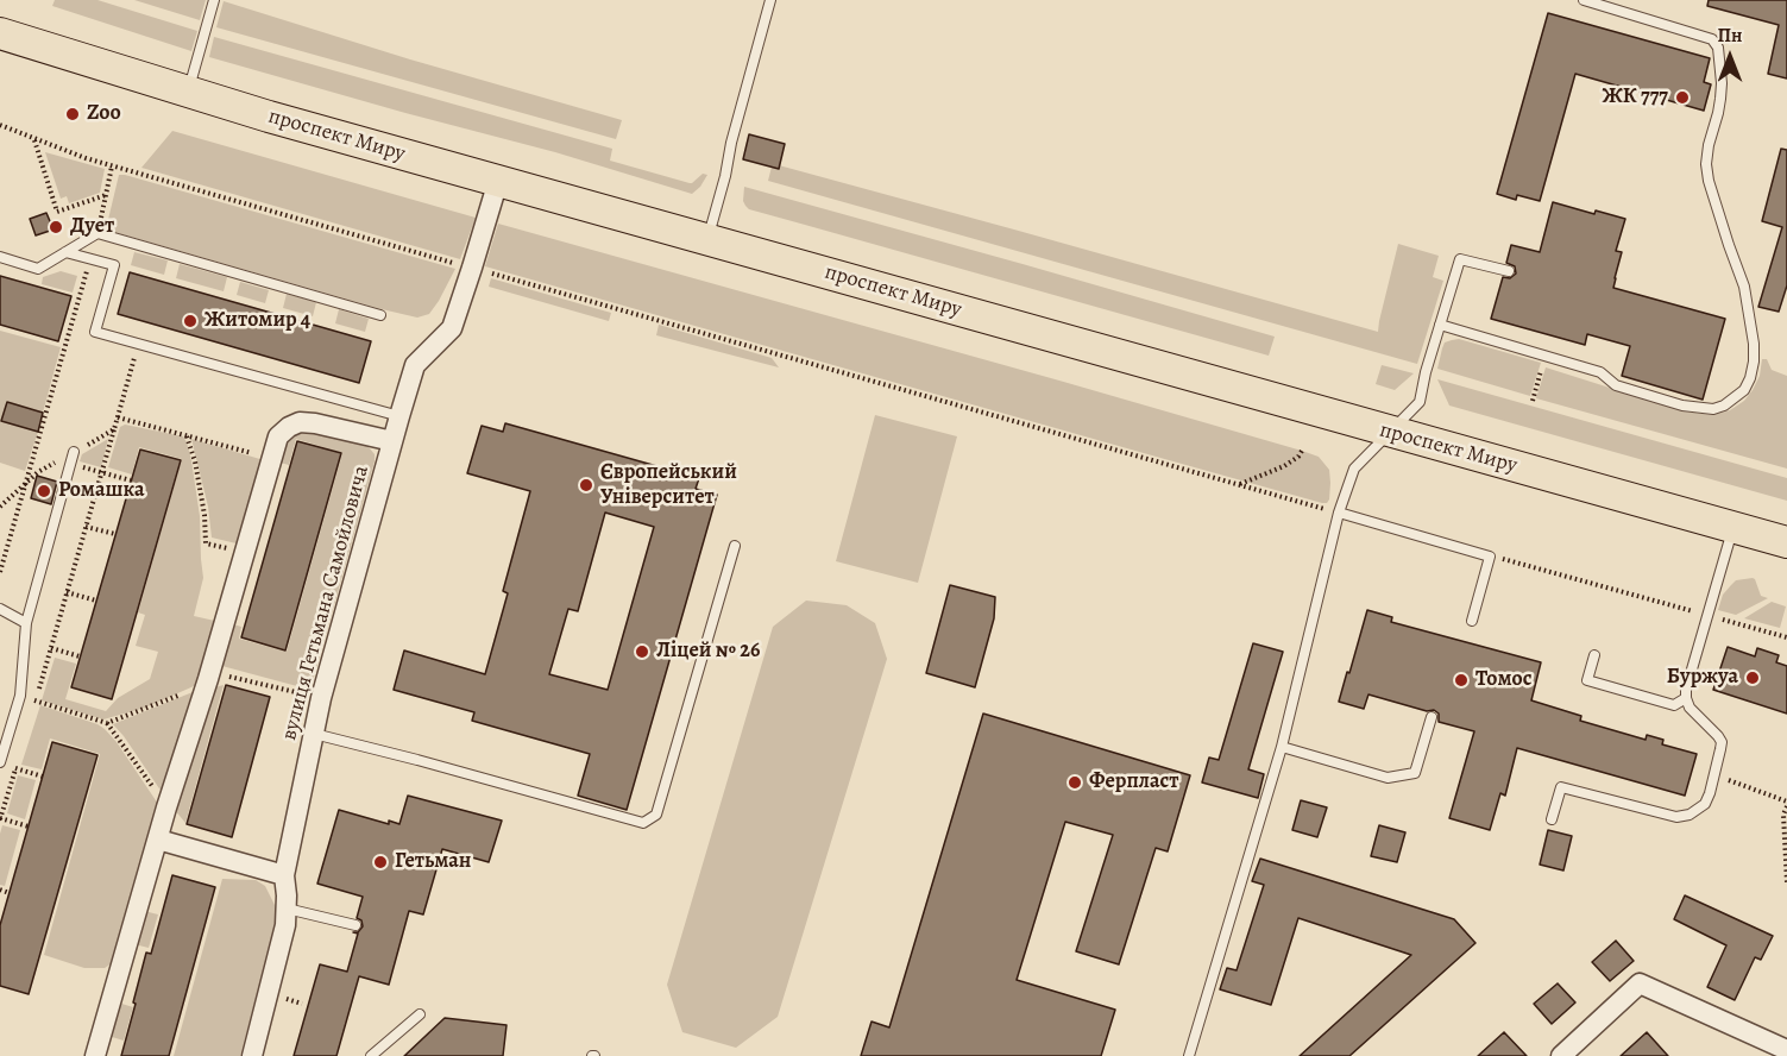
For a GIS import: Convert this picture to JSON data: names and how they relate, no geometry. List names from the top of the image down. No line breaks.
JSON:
{"streets":{"main road":["проспект Миру"],"street":["вулиця Гетьмана Самойловича"]},"crossings":[["проспект Миру","вулиця Гетьмана Самойловича"]],"places":["ЖК 777","Zoo","Дует","Житомир 4","Європейський Університет","Ромашка","Ліцей № 26","Буржуа","Томос","Ферпласт","Гетьман"],"north":"top"}
